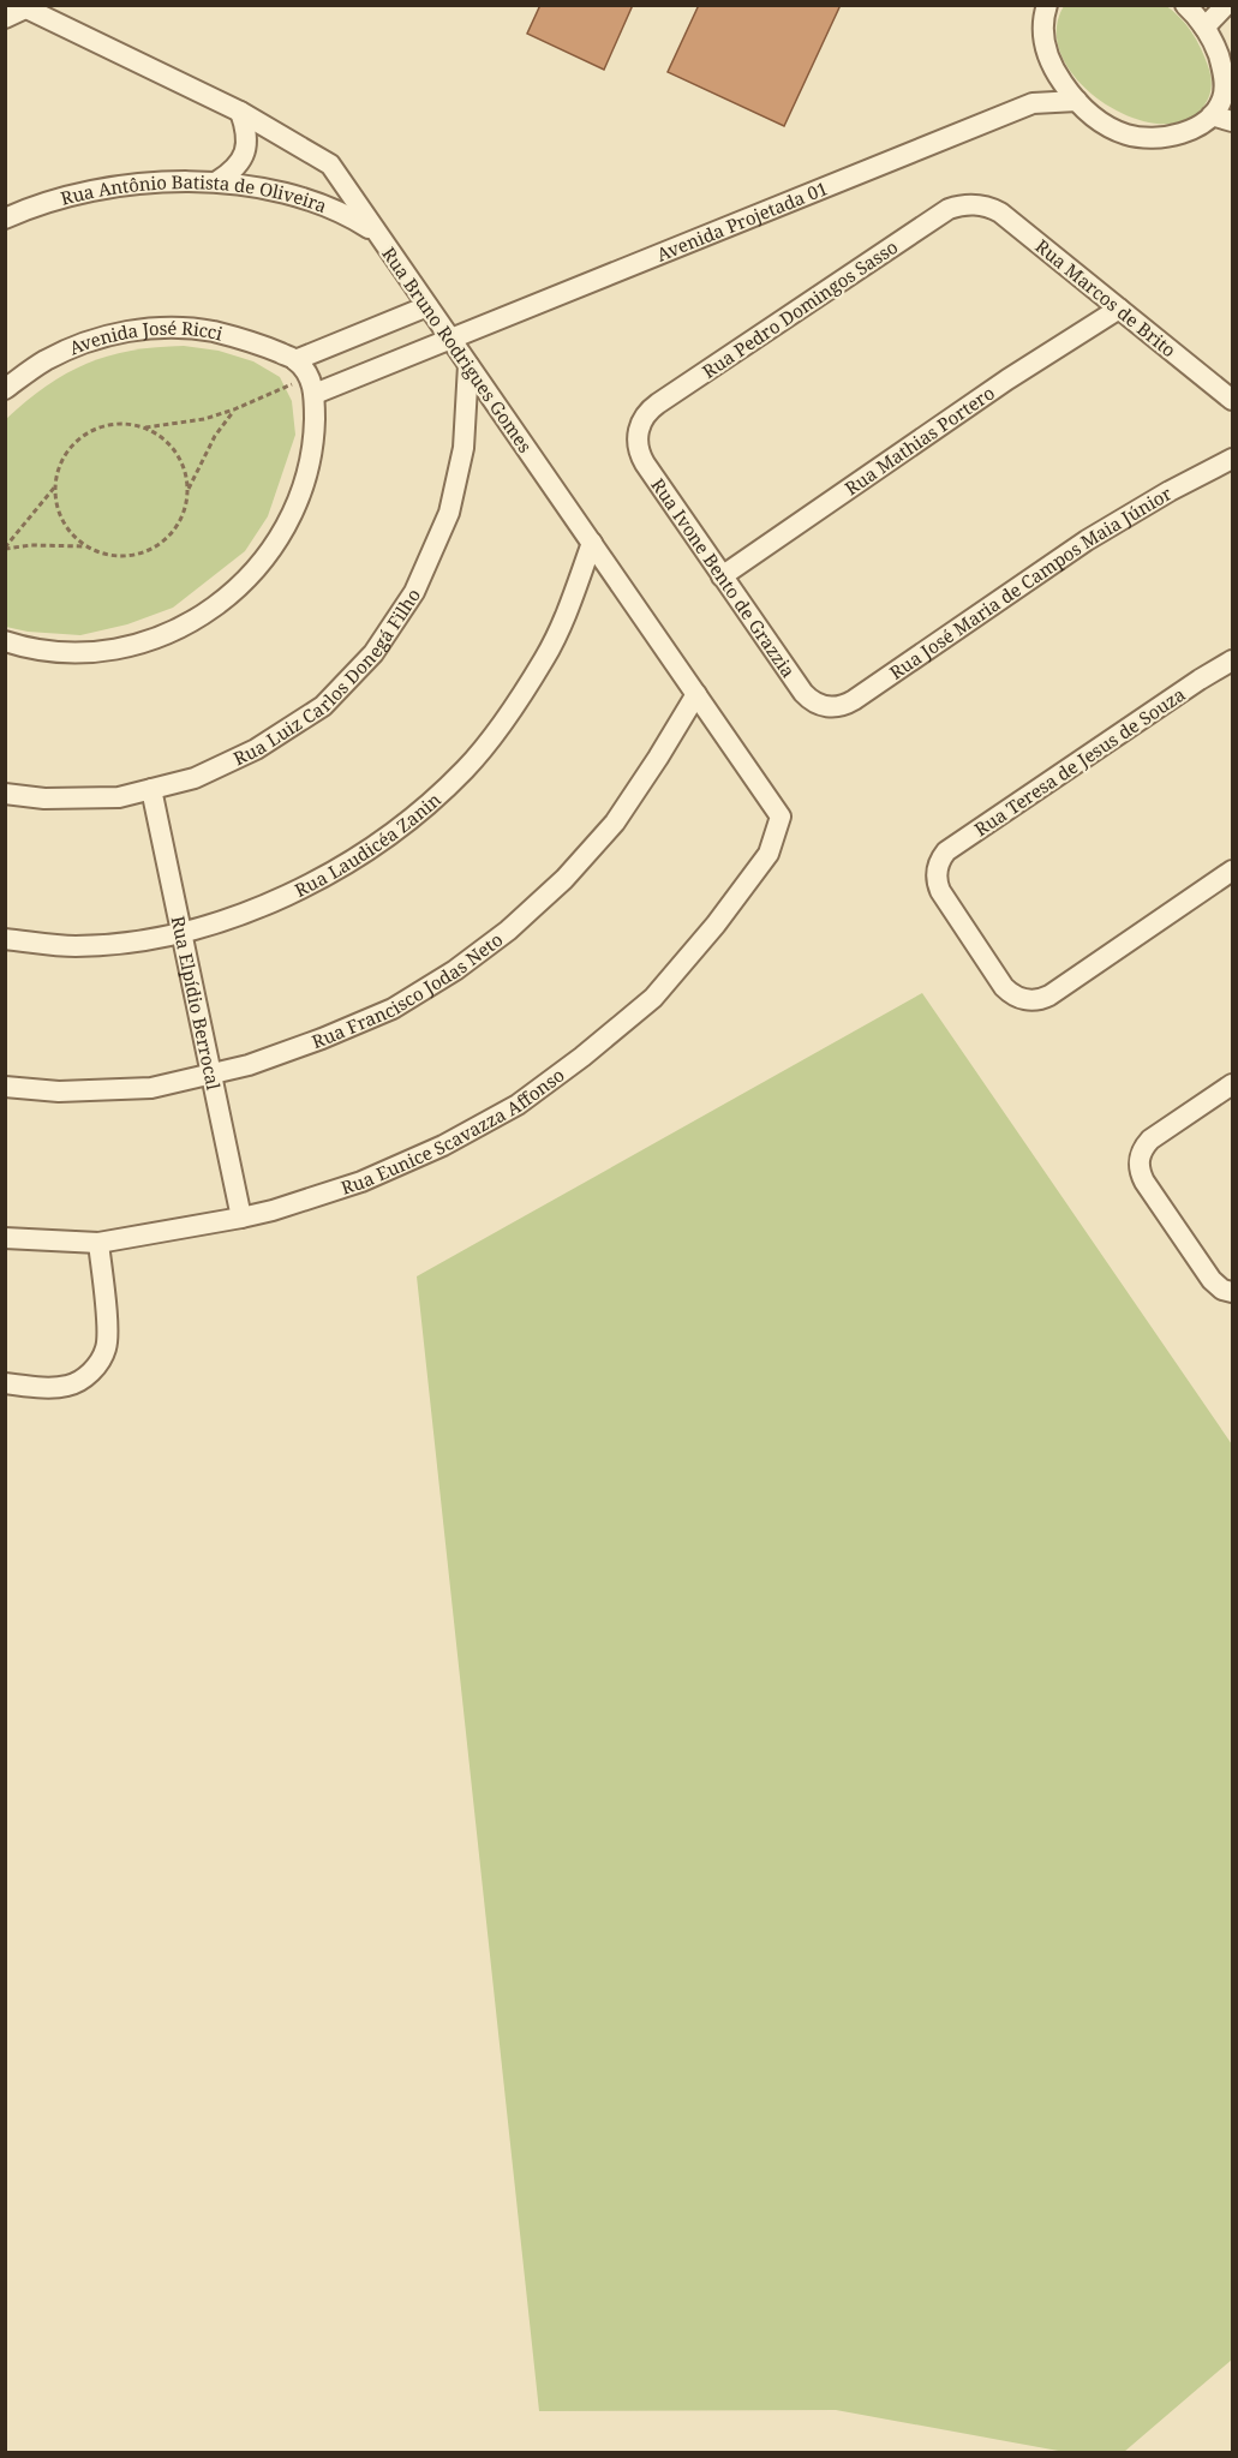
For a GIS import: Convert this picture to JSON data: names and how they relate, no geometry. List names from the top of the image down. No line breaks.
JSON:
{"streets":{"street":["Rua Antônio Batista de Oliveira","Avenida Projetada 01","Rua Marcos de Brito","Rua Pedro Domingos Sasso","Avenida José Ricci","Rua Bruno Rodrigues Gomes","Rua Mathias Portero","Rua Ivone Bento de Grazzia","Rua José Maria de Campos Maia Júnior","Rua Luiz Carlos Donegá Filho","Rua Teresa de Jesus de Souza","Rua Laudicéa Zanin","Rua Francisco Jodas Neto","Rua Elpídio Berrocal","Rua Eunice Scavazza Affonso"]},"crossings":[["Rua Antônio Batista de Oliveira","Rua Bruno Rodrigues Gomes"],["Avenida Projetada 01","Rua Bruno Rodrigues Gomes"],["Rua Marcos de Brito","Rua Pedro Domingos Sasso"],["Rua Marcos de Brito","Rua Mathias Portero"],["Rua Pedro Domingos Sasso","Rua Ivone Bento de Grazzia"],["Rua Bruno Rodrigues Gomes","Rua Luiz Carlos Donegá Filho"],["Rua Bruno Rodrigues Gomes","Rua Laudicéa Zanin"],["Rua Bruno Rodrigues Gomes","Rua Francisco Jodas Neto"],["Rua Bruno Rodrigues Gomes","Rua Eunice Scavazza Affonso"],["Rua Mathias Portero","Rua Ivone Bento de Grazzia"],["Rua Ivone Bento de Grazzia","Rua José Maria de Campos Maia Júnior"],["Rua Luiz Carlos Donegá Filho","Rua Elpídio Berrocal"],["Rua Laudicéa Zanin","Rua Elpídio Berrocal"],["Rua Francisco Jodas Neto","Rua Elpídio Berrocal"],["Rua Elpídio Berrocal","Rua Eunice Scavazza Affonso"]]}
